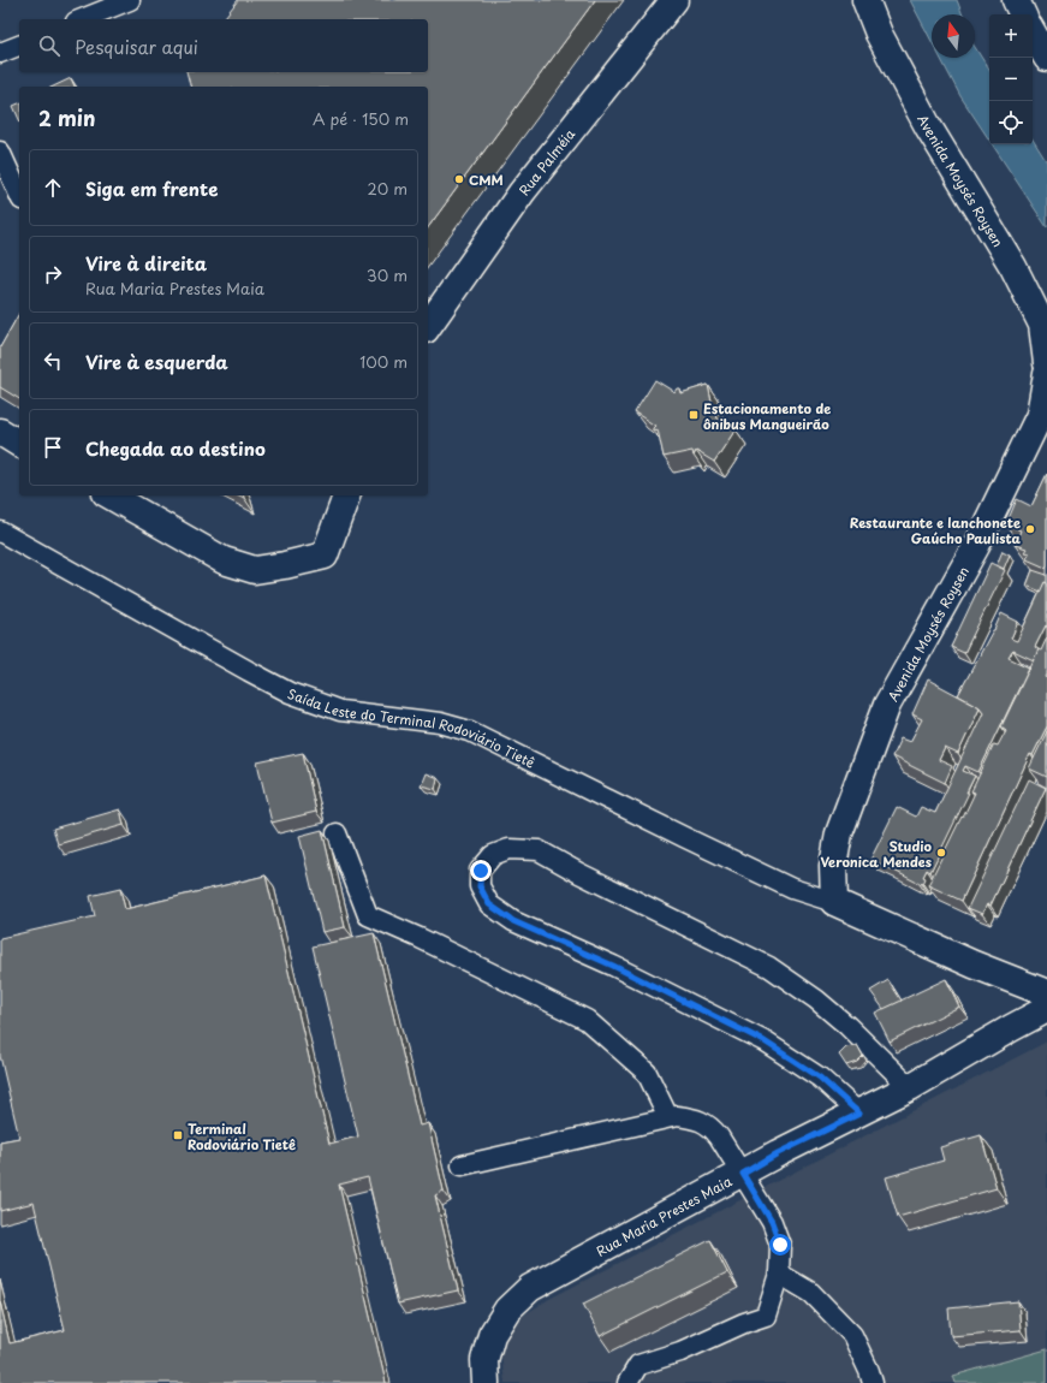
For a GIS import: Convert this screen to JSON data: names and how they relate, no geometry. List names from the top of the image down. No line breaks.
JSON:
{"streets":{"street":["Rua Palméia","Avenida Moysés Roysen","Rua Maria Prestes Maia"],"lane":["Saída Leste do Terminal Rodoviário Tietê"]},"crossings":[["Avenida Moysés Roysen","Saída Leste do Terminal Rodoviário Tietê"]],"places":{"other":["CMM","Restaurante e lanchonete Gaúcho Paulista","Studio Veronica Mendes"],"transit":["Estacionamento de ônibus Mangueirão","Terminal Rodoviário Tietê"]},"north":"top","page":{"map_buttons":["+","−"],"search":"Pesquisar aqui","heading":["2 min","A pé · 150 m"],"list":[["Siga em frente","20 m"],["Vire à direita","Rua Maria Prestes Maia","30 m"],["Vire à esquerda","100 m"],"Chegada ao destino"]}}
